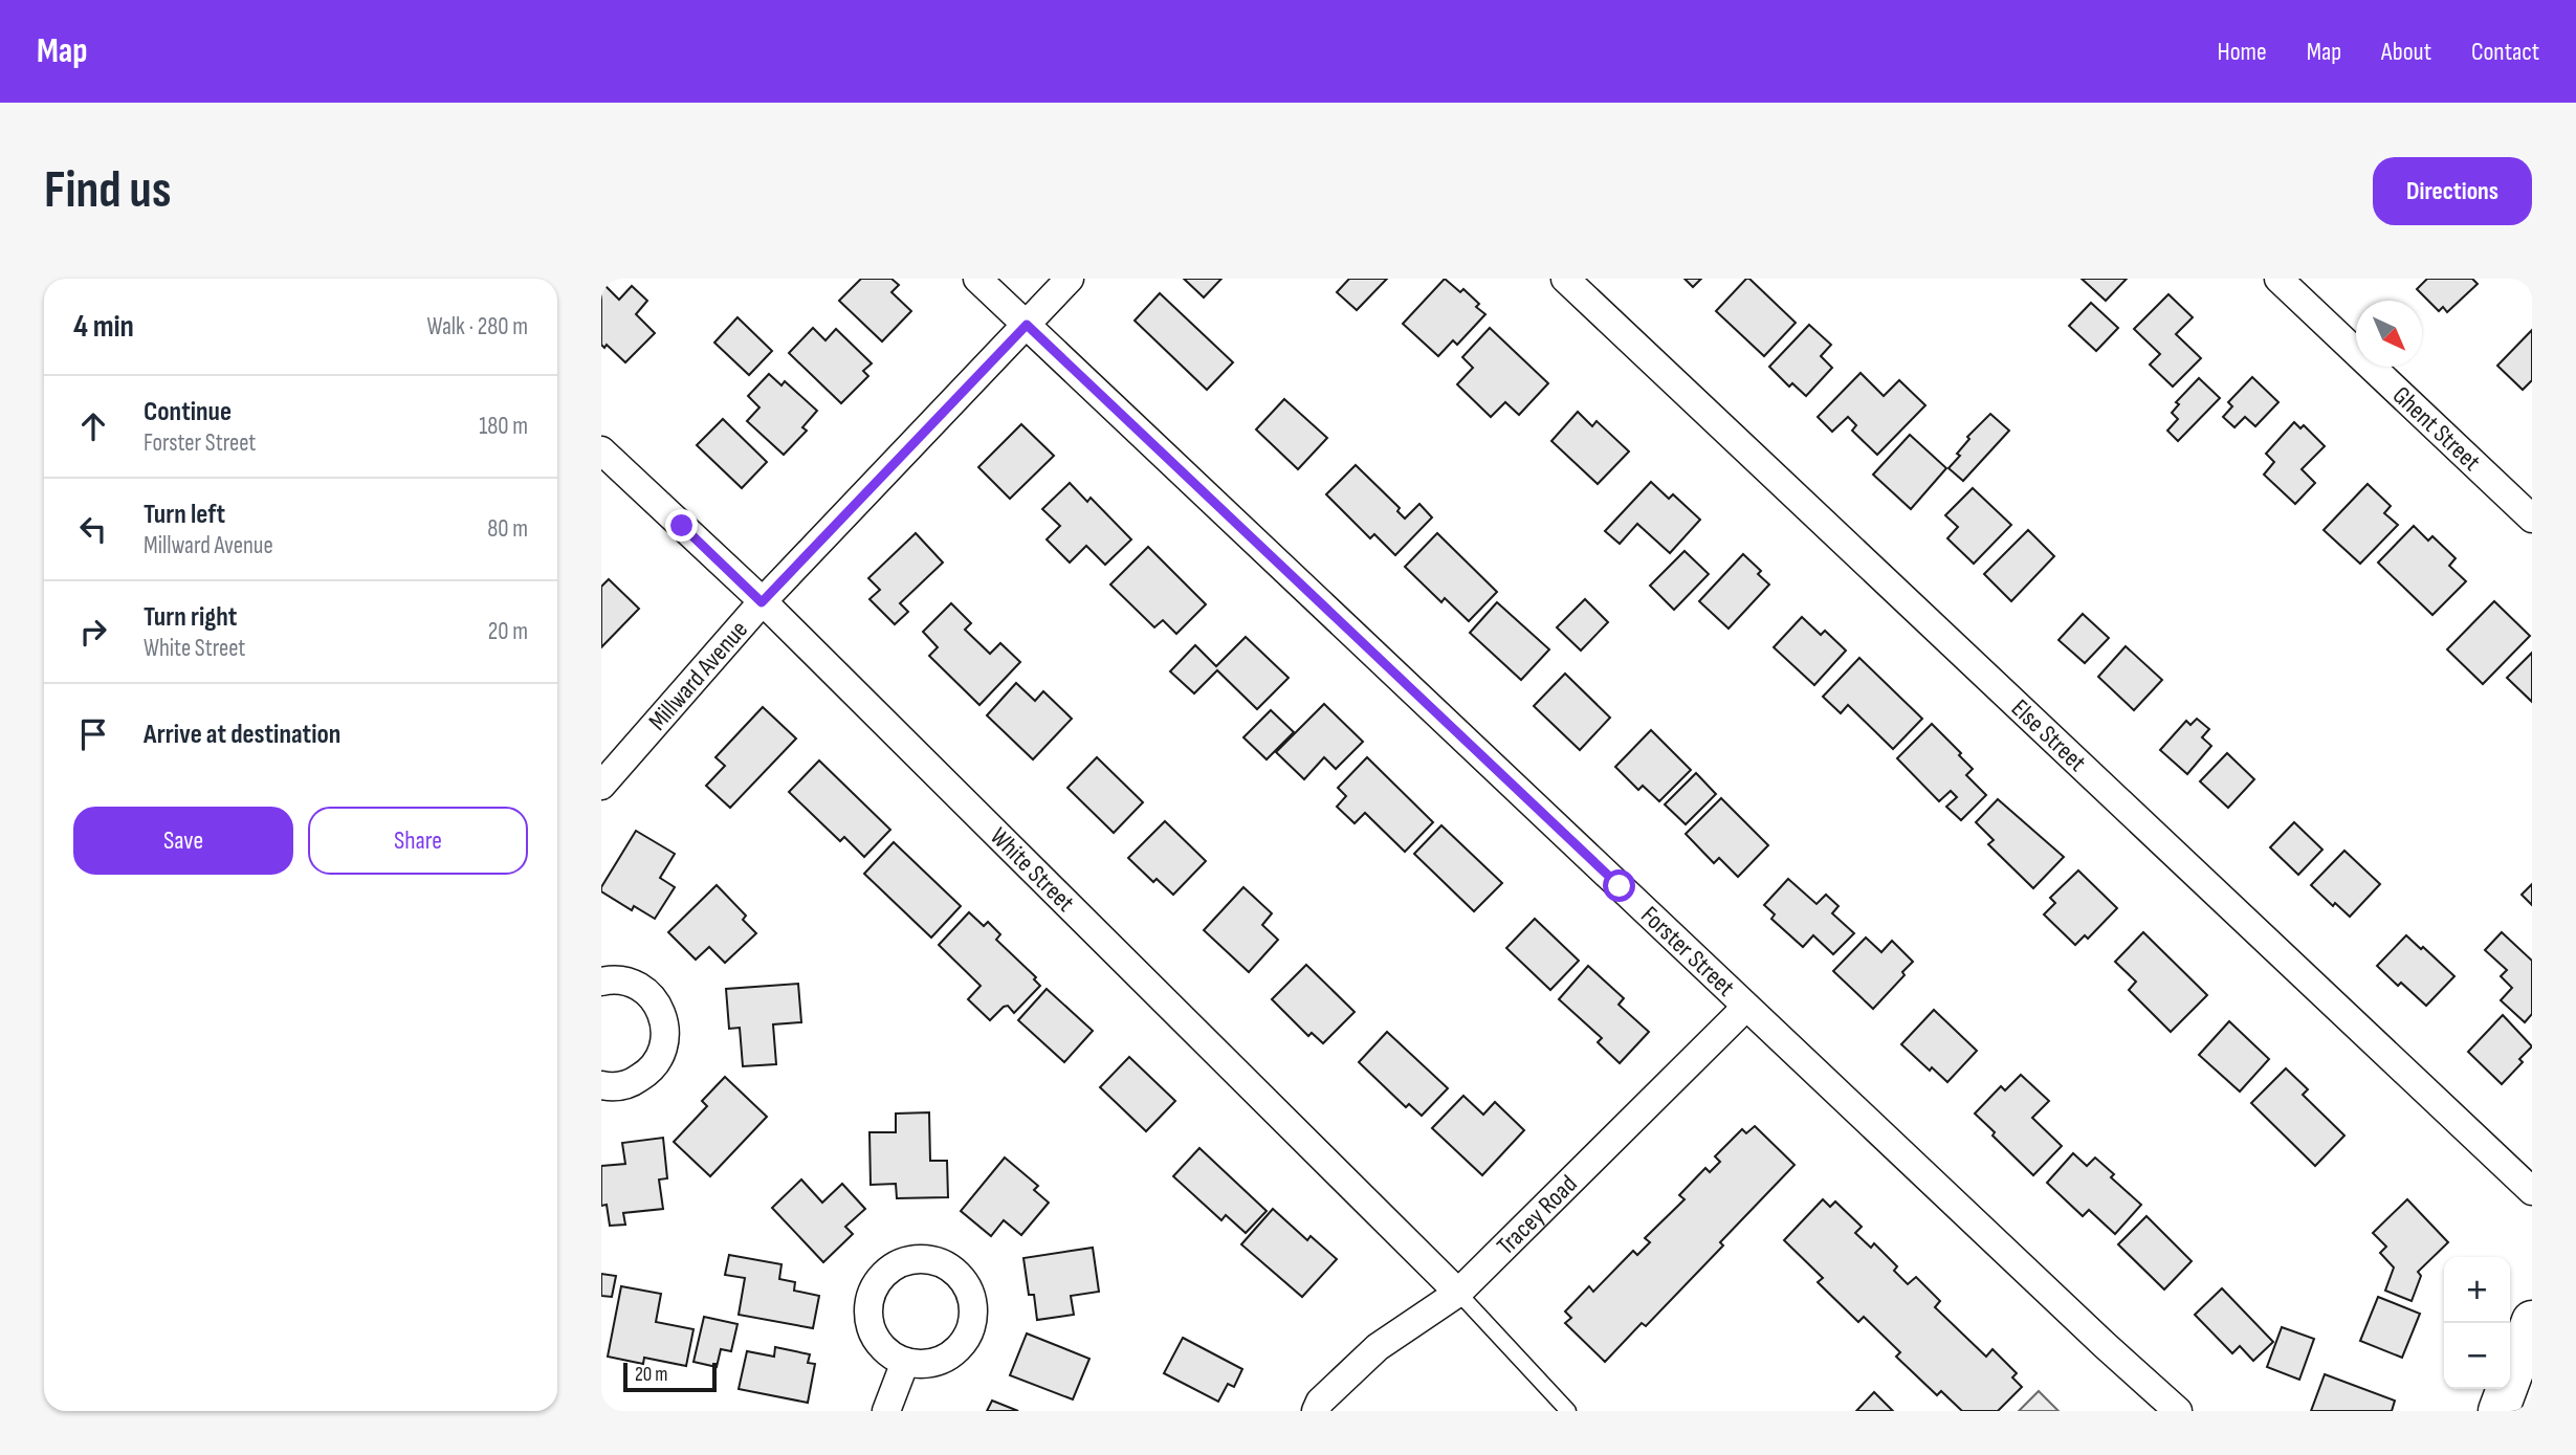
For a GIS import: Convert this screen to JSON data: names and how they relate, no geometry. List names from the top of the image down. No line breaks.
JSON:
{"streets":{"street":["Ghent Street","Millward Avenue","Else Street","White Street","Forster Street","Tracey Road"]},"crossings":[["Millward Avenue","White Street"],["Millward Avenue","Forster Street"],["White Street","Tracey Road"],["Forster Street","Tracey Road"]],"scale_bar":"20 m","north":"bottom right","page":{"header":"Map","nav":["Home","Map","About","Contact"],"buttons":["Directions",["Save","Share"]],"title":"Find us","heading":["4 min","Walk · 280 m"],"list":[["Continue","Forster Street","180 m"],["Turn left","Millward Avenue","80 m"],["Turn right","White Street","20 m"],"Arrive at destination"],"map_buttons":["+","−"],"scale":"20 m"}}
